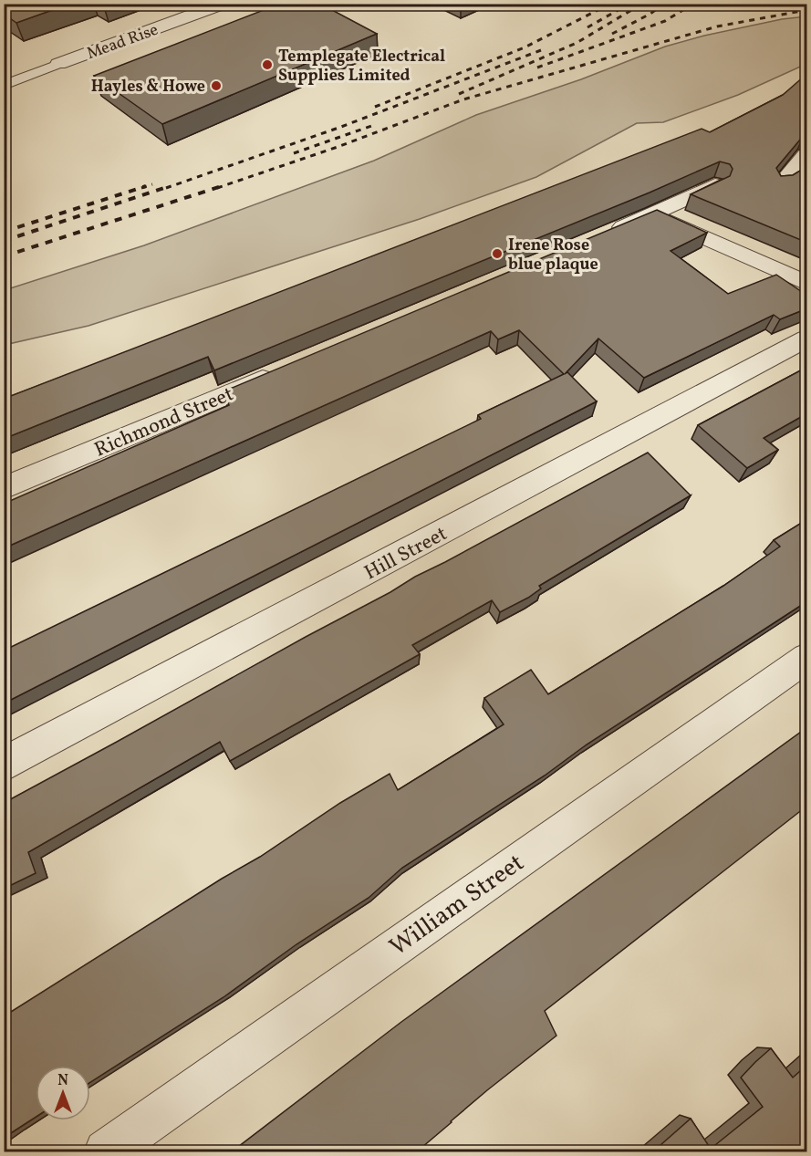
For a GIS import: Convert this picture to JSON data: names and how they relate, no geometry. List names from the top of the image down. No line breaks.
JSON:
{"streets":{"street":["Mead Rise","Richmond Street","Hill Street","William Street"]},"places":["Templegate Electrical Supplies Limited","Hayles & Howe","Irene Rose blue plaque"],"north":"top"}
